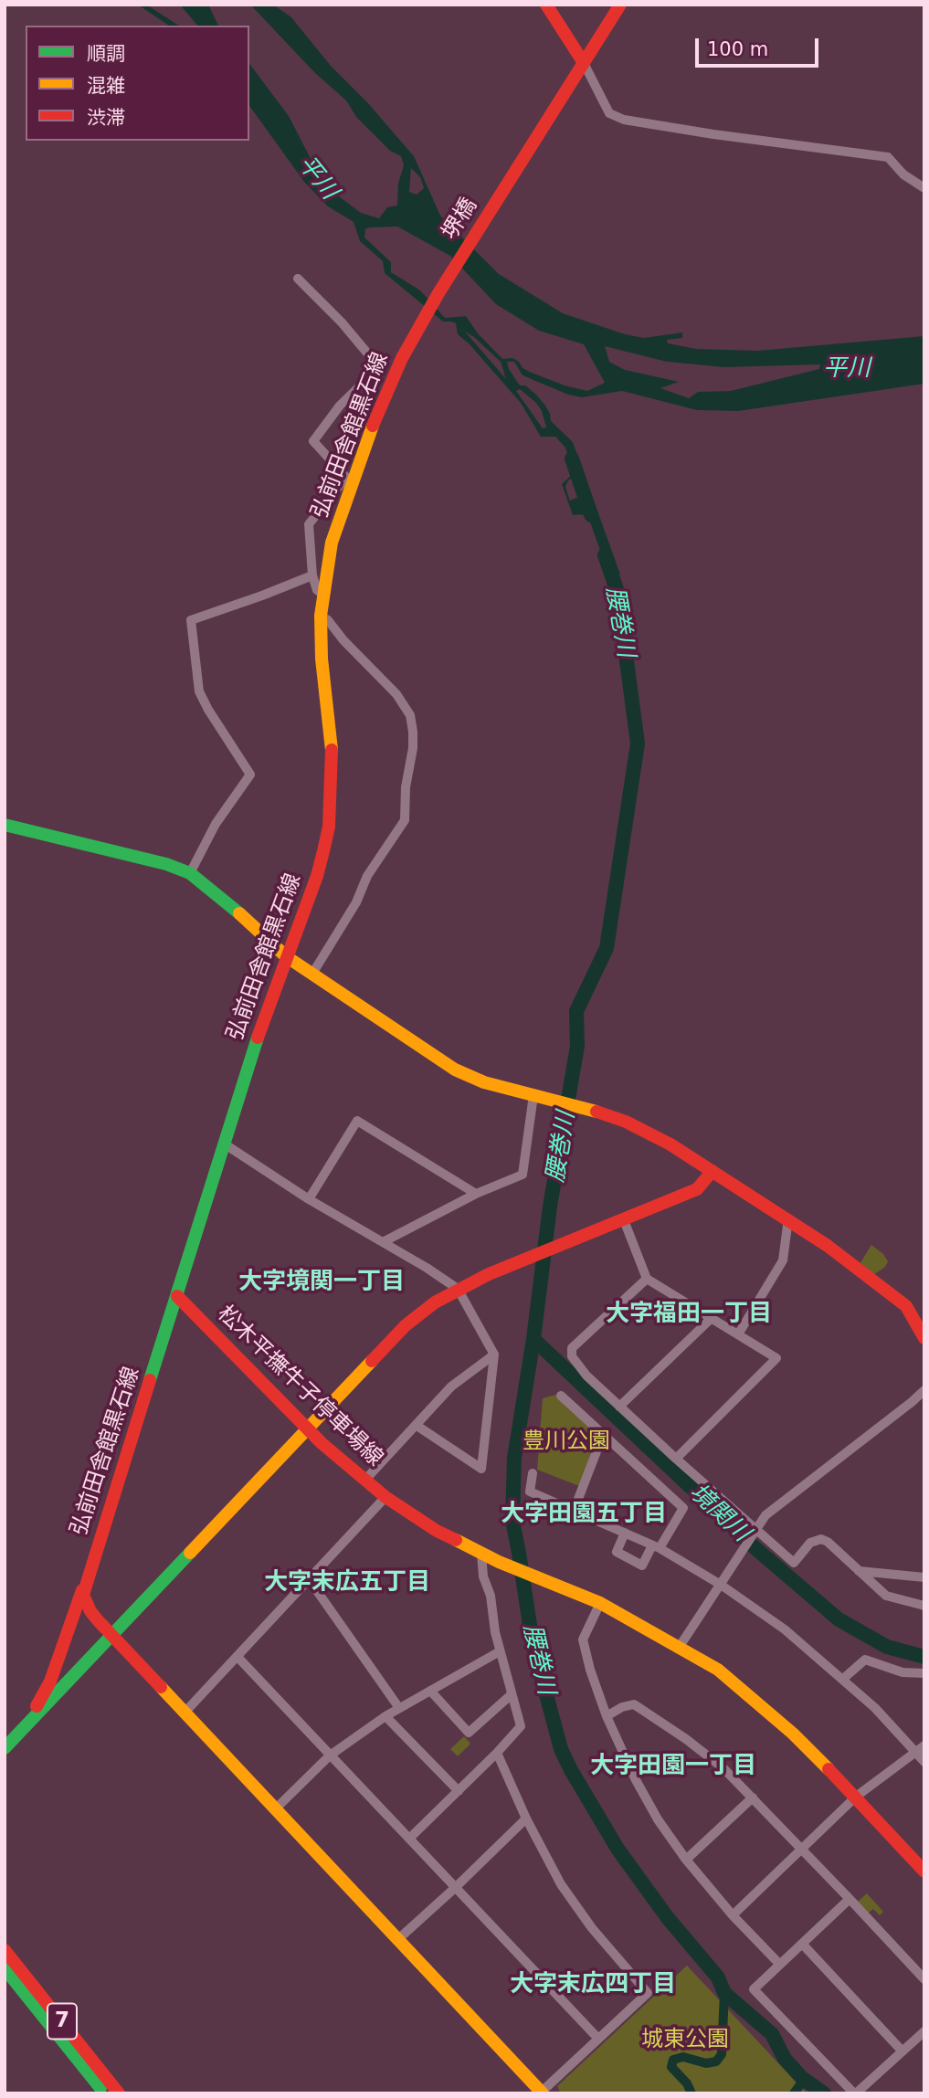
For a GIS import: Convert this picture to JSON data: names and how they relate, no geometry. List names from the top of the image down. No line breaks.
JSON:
{"streets":{"main road":["堺橋","弘前田舎館黒石線","松木平撫牛子停車場線","7"]},"crossings":[["堺橋","弘前田舎館黒石線"],["弘前田舎館黒石線","松木平撫牛子停車場線"]],"districts":["大字境関一丁目","大字福田一丁目","大字田園五丁目","大字末広五丁目","大字田園一丁目","大字末広四丁目"],"water":["平川","腰巻川","境関川"],"parks":["豊川公園","城東公園"],"legend":["順調","混雑","渋滞"],"scale_bar":"100 m"}
